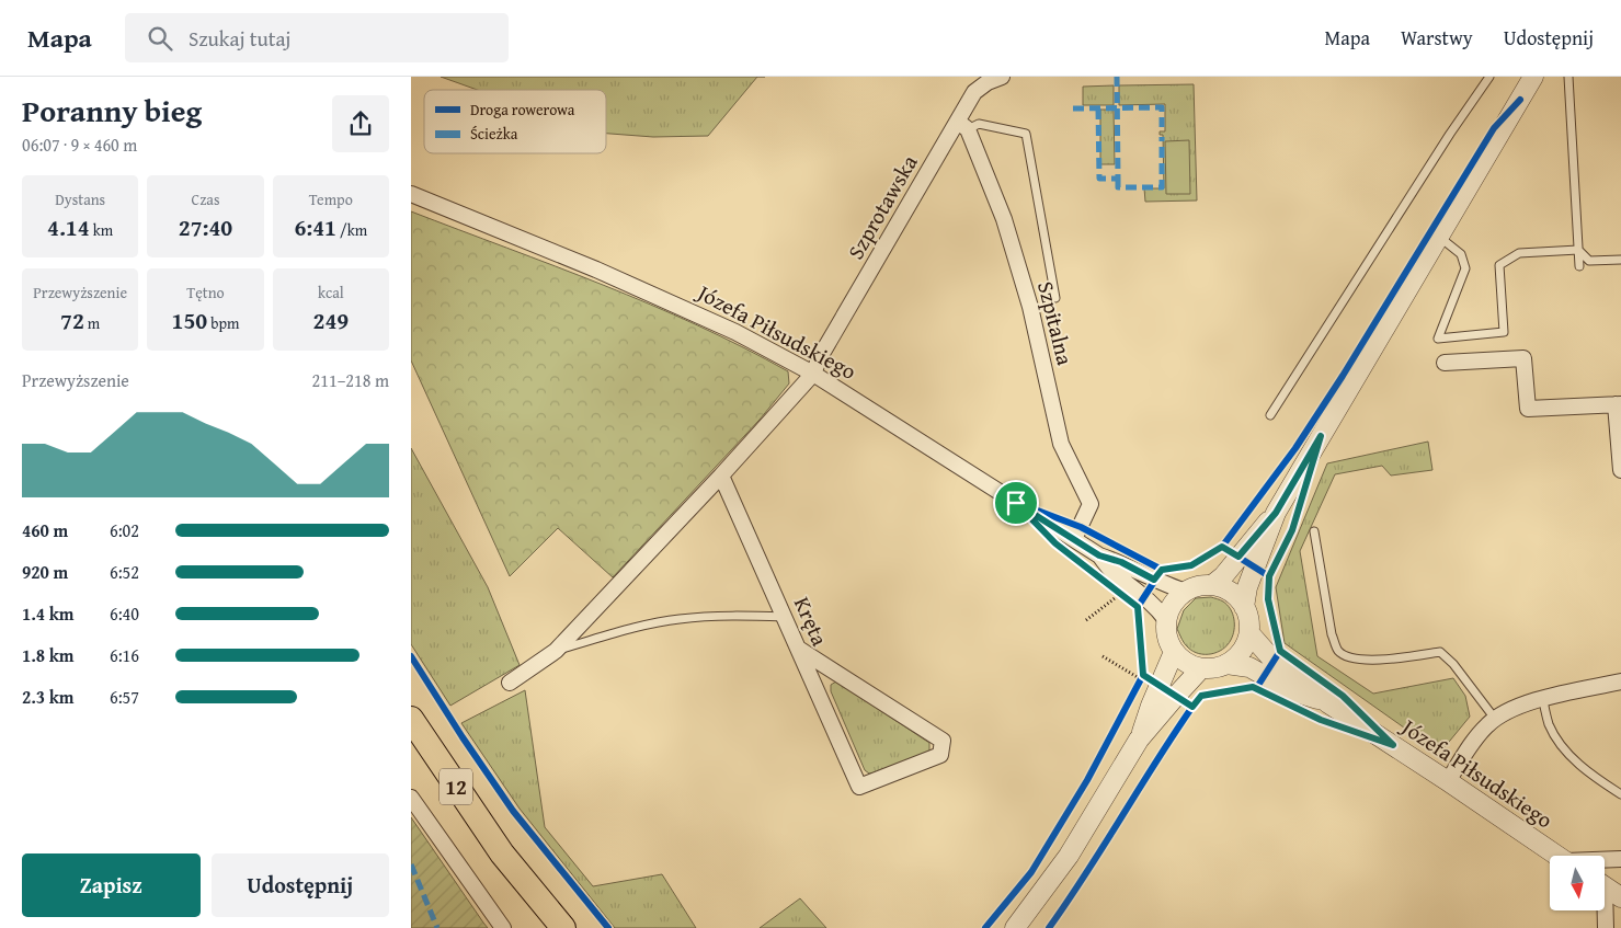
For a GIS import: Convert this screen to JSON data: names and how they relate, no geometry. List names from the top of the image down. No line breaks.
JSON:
{"streets":{"main road":["12"],"street":["Szprotawska","Szpitalna","Józefa Piłsudskiego","Kręta"]},"crossings":[["Szprotawska","Szpitalna"],["Szprotawska","Józefa Piłsudskiego"],["Szpitalna","Józefa Piłsudskiego"]],"legend":["Droga rowerowa","Ścieżka"],"north":"bottom","page":{"header":"Mapa","search":"Szukaj tutaj","nav":["Mapa","Warstwy","Udostępnij"],"heading":["Poranny bieg","06:07 · 9 × 460 m"],"stats":[["Dystans","4.14 km"],["Czas","27:40"],["Tempo","6:41 /km"],["Przewyższenie","72 m"],["Tętno","150 bpm"],["kcal","249"]],"chart":["Przewyższenie","211–218 m"],"list":[{"name":"460 m","note":"6:02"},{"name":"920 m","note":"6:52"},{"name":"1.4 km","note":"6:40"},{"name":"1.8 km","note":"6:16"},{"name":"2.3 km","note":"6:57"}],"buttons":["Zapisz","Udostępnij"]}}
